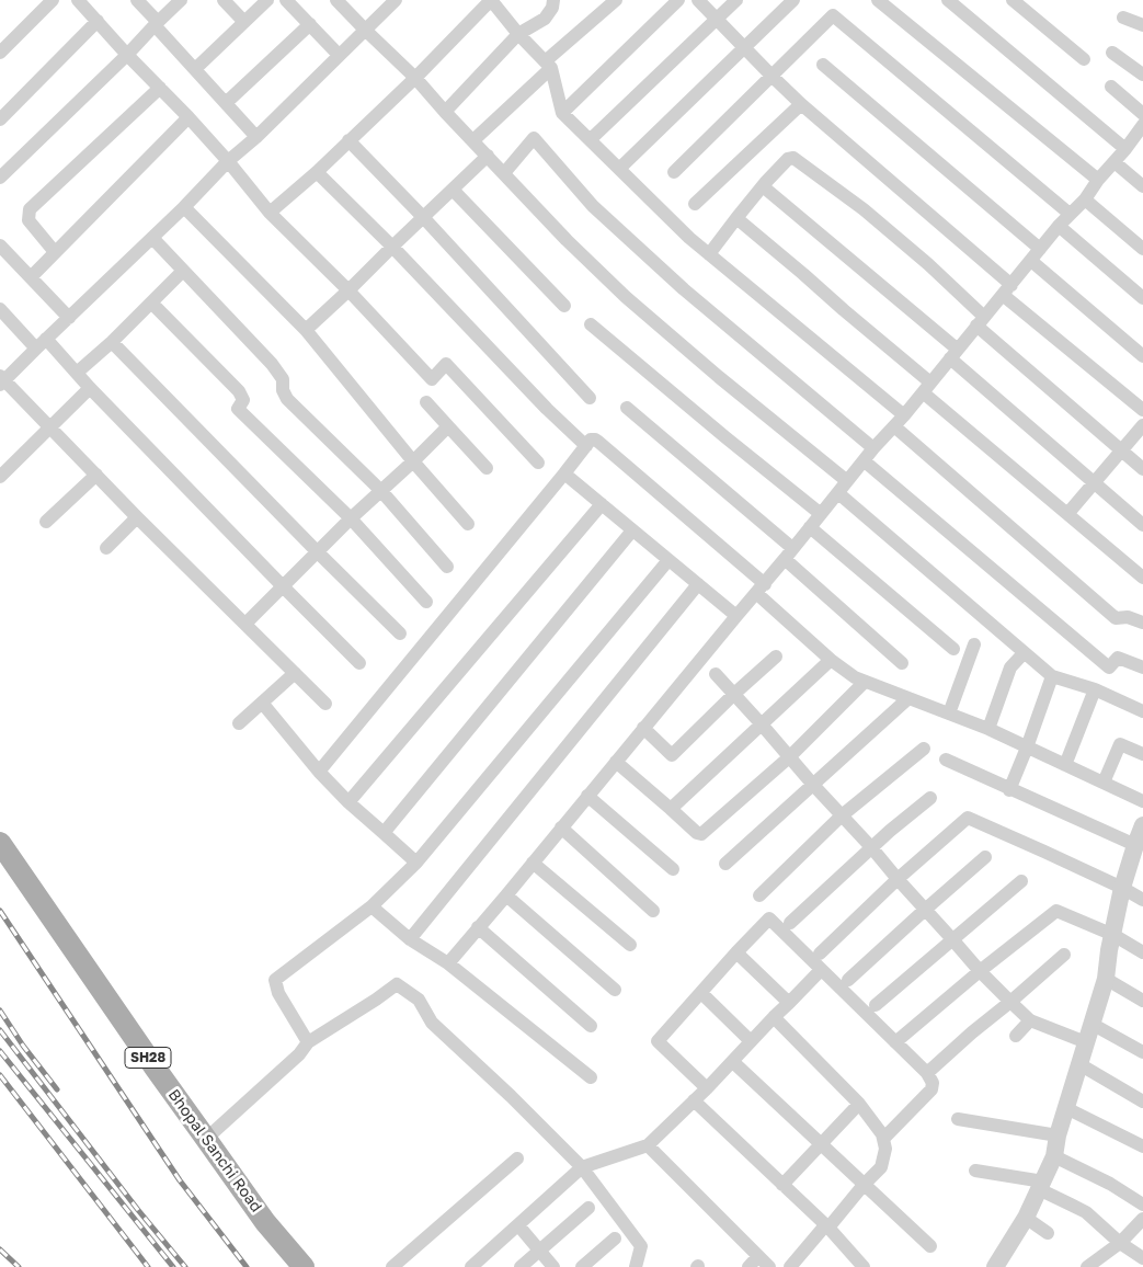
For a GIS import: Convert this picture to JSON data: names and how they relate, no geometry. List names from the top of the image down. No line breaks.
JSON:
{"streets":{"main road":["SH28","Bhopal Sanchi Road"]}}
